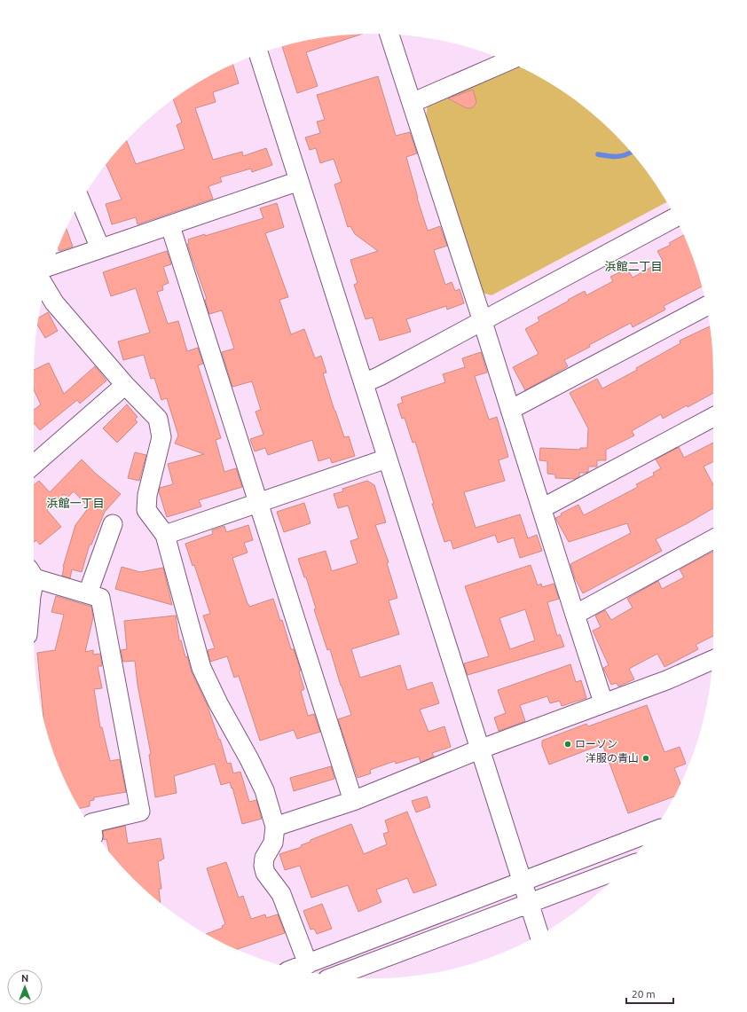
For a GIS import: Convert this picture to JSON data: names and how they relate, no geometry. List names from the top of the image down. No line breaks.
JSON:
{"districts":["浜館二丁目","浜館一丁目"],"places":["ローソン","洋服の青山"],"scale_bar":"20 m","north":"top"}
